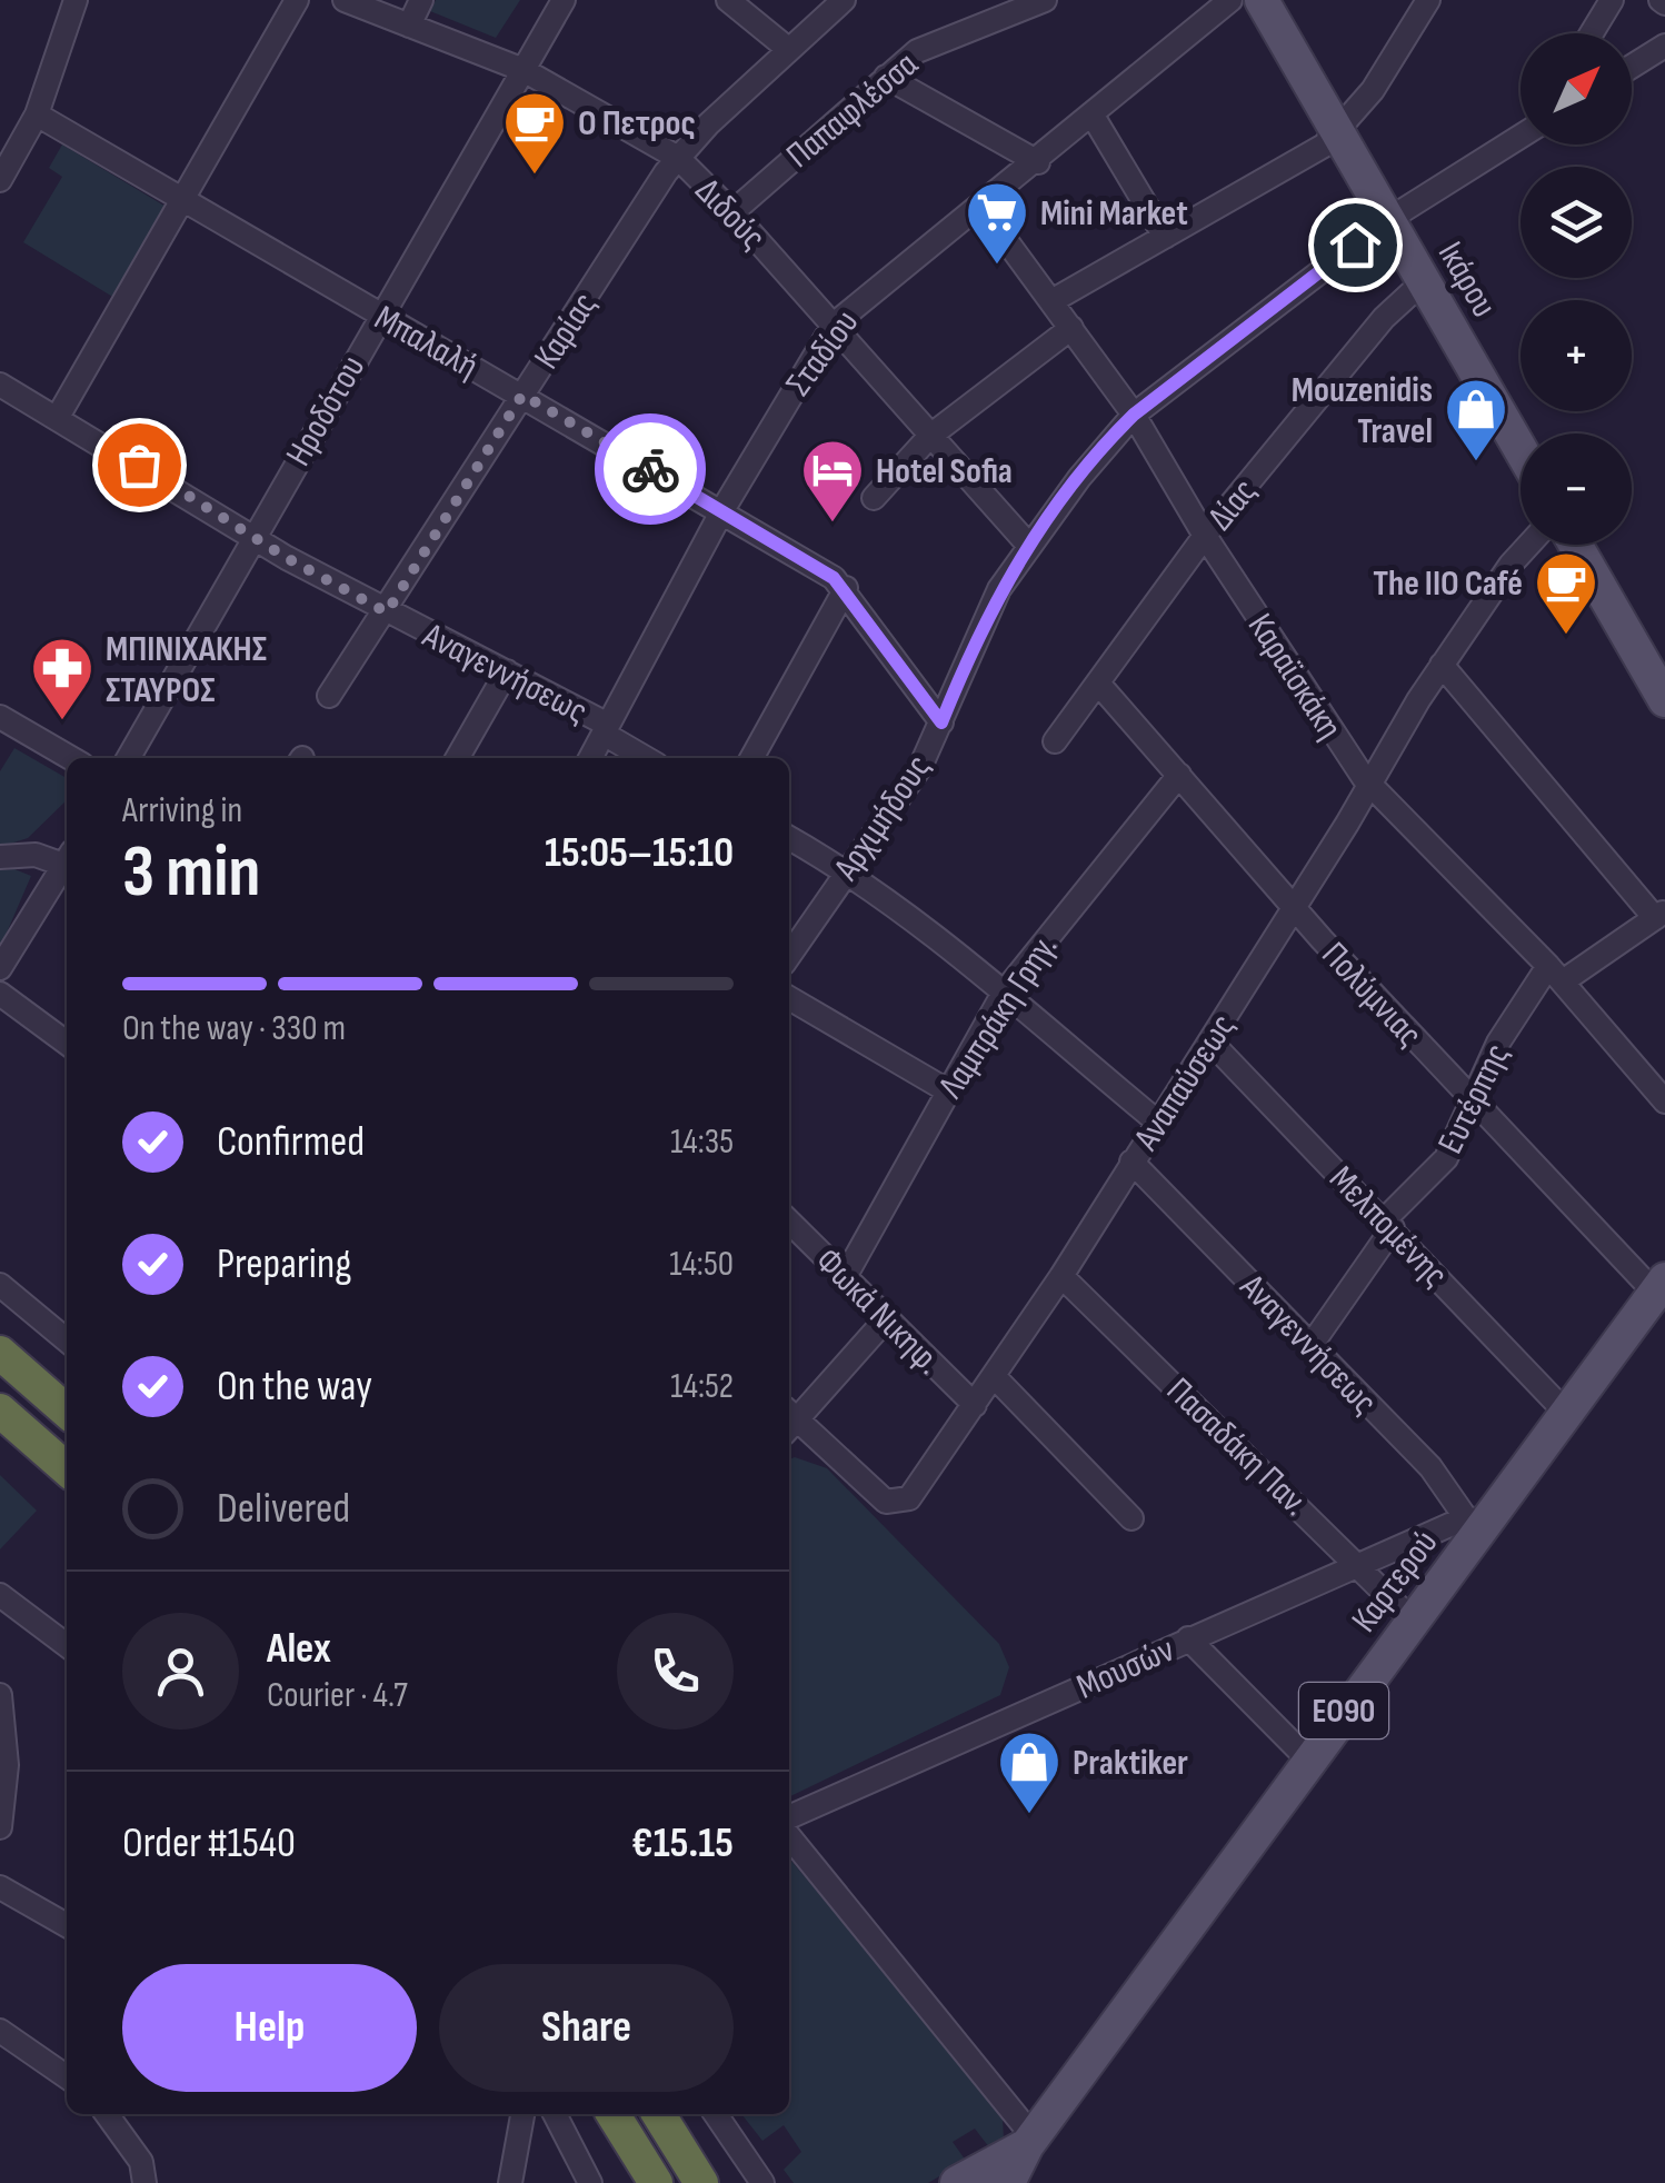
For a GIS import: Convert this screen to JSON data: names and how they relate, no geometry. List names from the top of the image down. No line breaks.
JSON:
{"streets":{"main road":["Ικάρου","Καρτερού","ΕΟ90"],"street":["Παπαφλέσσα","Διδούς","Καρίας","Μπαλαλή","Σταδίου","Ηροδότου","Δίας","Αναγεννήσεως","Καραϊσκάκη","Αρχιμήδους","Πολύμνιας","Λαμπράκη Γρηγ.","Αναπαύσεως","Ευτέρπης","Μελπομένης","Φωκά Νικηφ.","Πασαδάκη Παν.","Μουσών"]},"crossings":[["Παπαφλέσσα","Διδούς"],["Διδούς","Καρίας"],["Διδούς","Σταδίου"],["Διδούς","Ηροδότου"],["Διδούς","Αρχιμήδους"],["Ικάρου","Δίας"],["Ικάρου","Αρχιμήδους"],["Καρίας","Μπαλαλή"],["Καρίας","Αναγεννήσεως"],["Μπαλαλή","Σταδίου"],["Μπαλαλή","Ηροδότου"],["Μπαλαλή","Αρχιμήδους"],["Σταδίου","Αναγεννήσεως"],["Σταδίου","Καραϊσκάκη"],["Ηροδότου","Αναγεννήσεως"],["Δίας","Καραϊσκάκη"],["Δίας","Πολύμνιας"],["Αναγεννήσεως","Αναπαύσεως"],["Αναγεννήσεως","Ευτέρπης"],["Αναγεννήσεως","Καρτερού"],["Αναγεννήσεως","Μουσών"],["Καραϊσκάκη","Αρχιμήδους"],["Καραϊσκάκη","Αναπαύσεως"],["Καραϊσκάκη","Ευτέρπης"],["Πολύμνιας","Λαμπράκη Γρηγ."],["Πολύμνιας","Αναπαύσεως"],["Πολύμνιας","Ευτέρπης"],["Πολύμνιας","Καρτερού"],["Λαμπράκη Γρηγ.","Φωκά Νικηφ."],["Αναπαύσεως","Μελπομένης"],["Αναπαύσεως","Φωκά Νικηφ."],["Αναπαύσεως","Πασαδάκη Παν."],["Ευτέρπης","Μελπομένης"],["Μελπομένης","Καρτερού"],["Πασαδάκη Παν.","Καρτερού"],["Πασαδάκη Παν.","Μουσών"],["Καρτερού","Μουσών"]],"places":{"cafe":["Ο Πετρος","The IIO Café"],"supermarket":["Mini Market"],"shop":["Mouzenidis Travel","Praktiker"],"hotel":["Hotel Sofia"],"pharmacy":["ΜΠΙΝΙΧΑΚΗΣ ΣΤΑΥΡΟΣ"]},"north":"top right","page":{"map_buttons":["+","−"],"heading":["3 min","Arriving in","15:05–15:10"],"panel":["Alex","Courier · 4.7","Order #1540","€15.15"],"bar":"On the way · 330 m","list":[["Confirmed","14:35"],["Preparing","14:50"],["On the way","14:52"],"Delivered"],"buttons":["Help","Share"]}}
